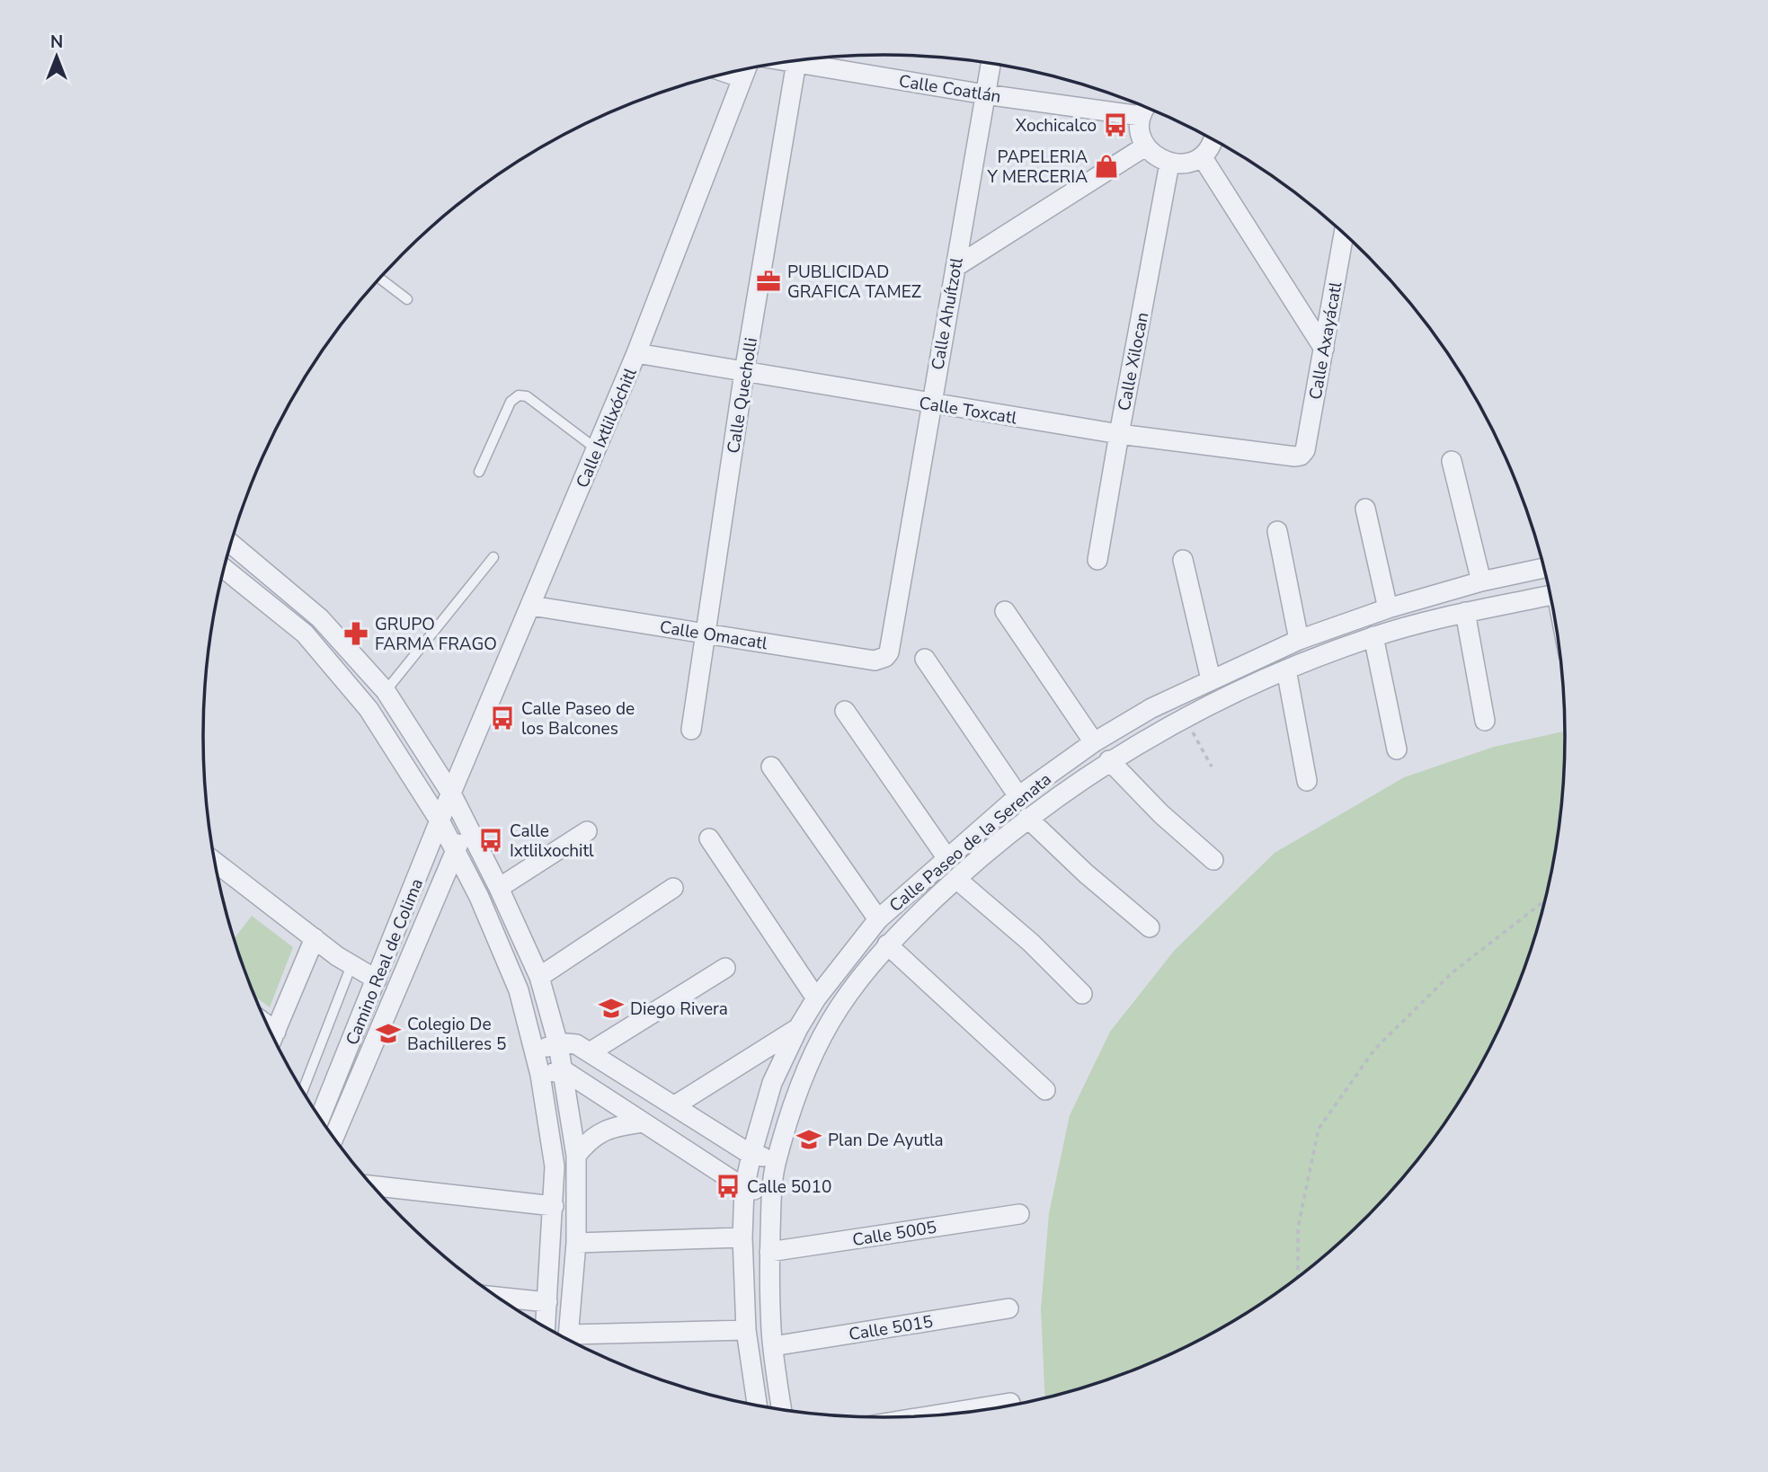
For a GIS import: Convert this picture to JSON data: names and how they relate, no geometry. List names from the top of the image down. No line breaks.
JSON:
{"streets":{"street":["Calle Coatlán","Calle Ahuítzotl","Calle Axayácatl","Calle Xilocan","Calle Quecholli","Calle Toxcatl","Calle Ixtlilxóchitl","Calle Omacatl","Calle Paseo de la Serenata","Camino Real de Colima","Calle 5005","Calle 5015"]},"crossings":[["Calle Coatlán","Calle Ahuítzotl"],["Calle Coatlán","Calle Quecholli"],["Calle Ahuítzotl","Calle Toxcatl"],["Calle Ahuítzotl","Calle Omacatl"],["Calle Axayácatl","Calle Toxcatl"],["Calle Xilocan","Calle Toxcatl"],["Calle Quecholli","Calle Toxcatl"],["Calle Quecholli","Calle Omacatl"],["Calle Toxcatl","Calle Ixtlilxóchitl"],["Calle Ixtlilxóchitl","Calle Omacatl"],["Calle Ixtlilxóchitl","Camino Real de Colima"],["Calle Paseo de la Serenata","Calle 5005"],["Calle Paseo de la Serenata","Calle 5015"]],"places":{"bus stop":["Xochicalco","Calle Paseo de los Balcones","Calle Ixtlilxochitl","Calle 5010"],"shop":["PAPELERIA Y MERCERIA"],"office":["PUBLICIDAD GRAFICA TAMEZ"],"pharmacy":["GRUPO FARMA FRAGO"],"school or university":["Diego Rivera","Colegio De Bachilleres 5","Plan De Ayutla"]},"north":"top"}
